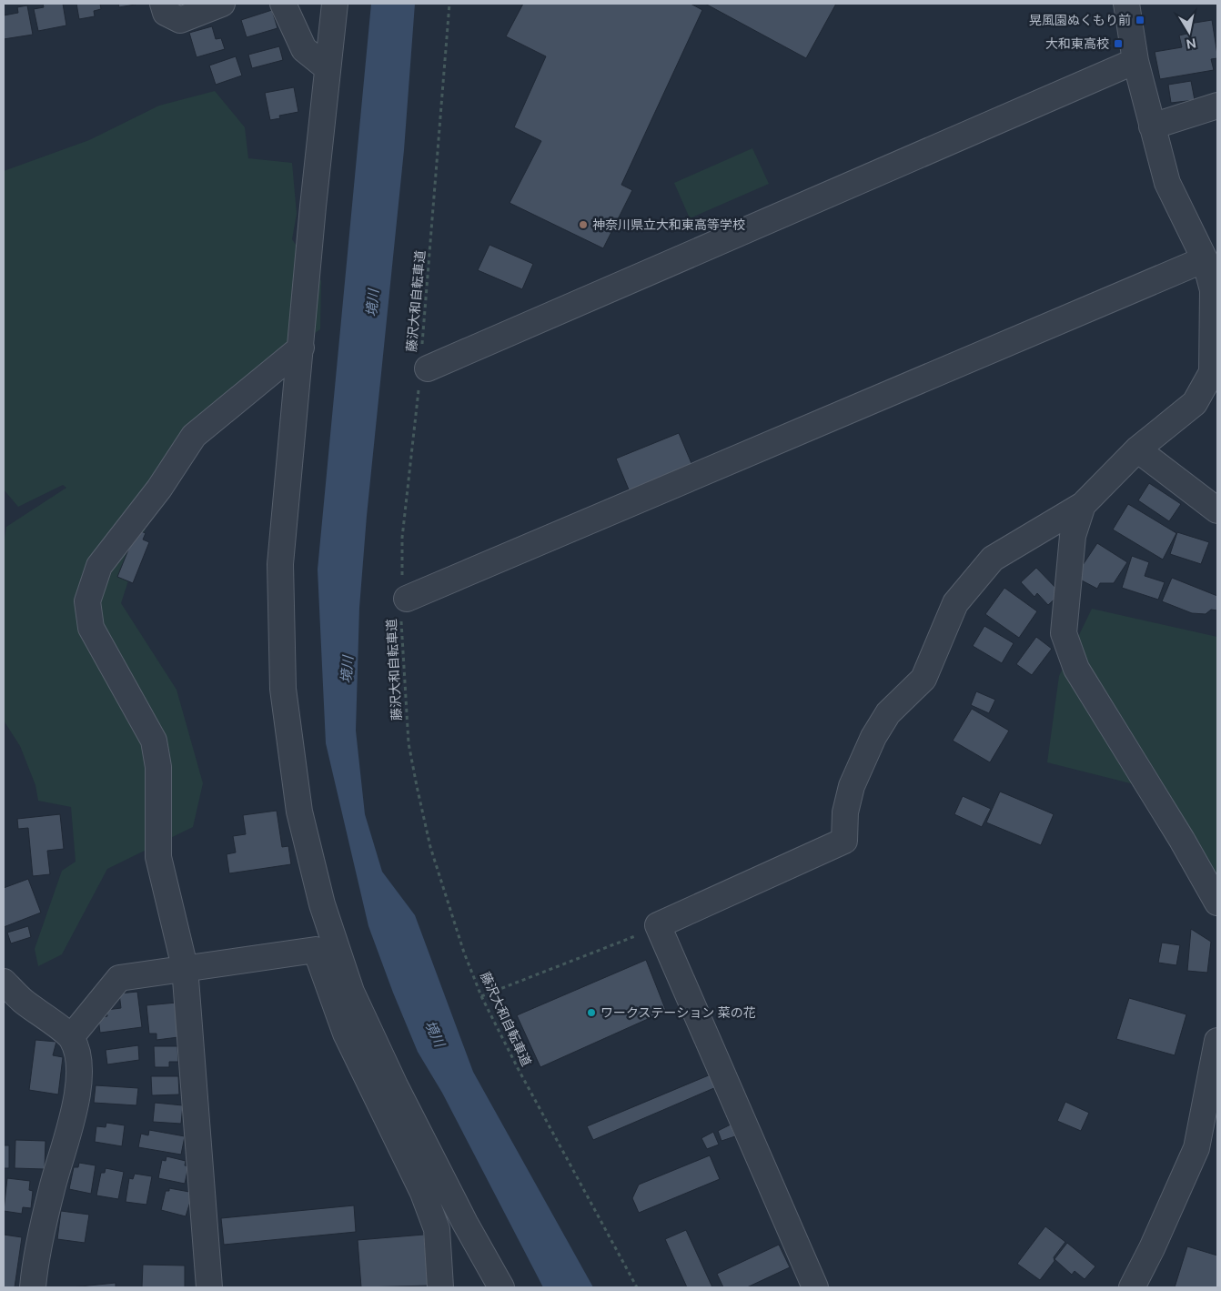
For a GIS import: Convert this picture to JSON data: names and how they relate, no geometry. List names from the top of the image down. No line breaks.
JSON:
{"streets":{"path":["藤沢大和自転車道"]},"water":["境川"],"places":{"transit":["晃風園ぬくもり前","大和東高校"],"other":["神奈川県立大和東高等学校","ワークステーション 菜の花"]},"north":"bottom"}
